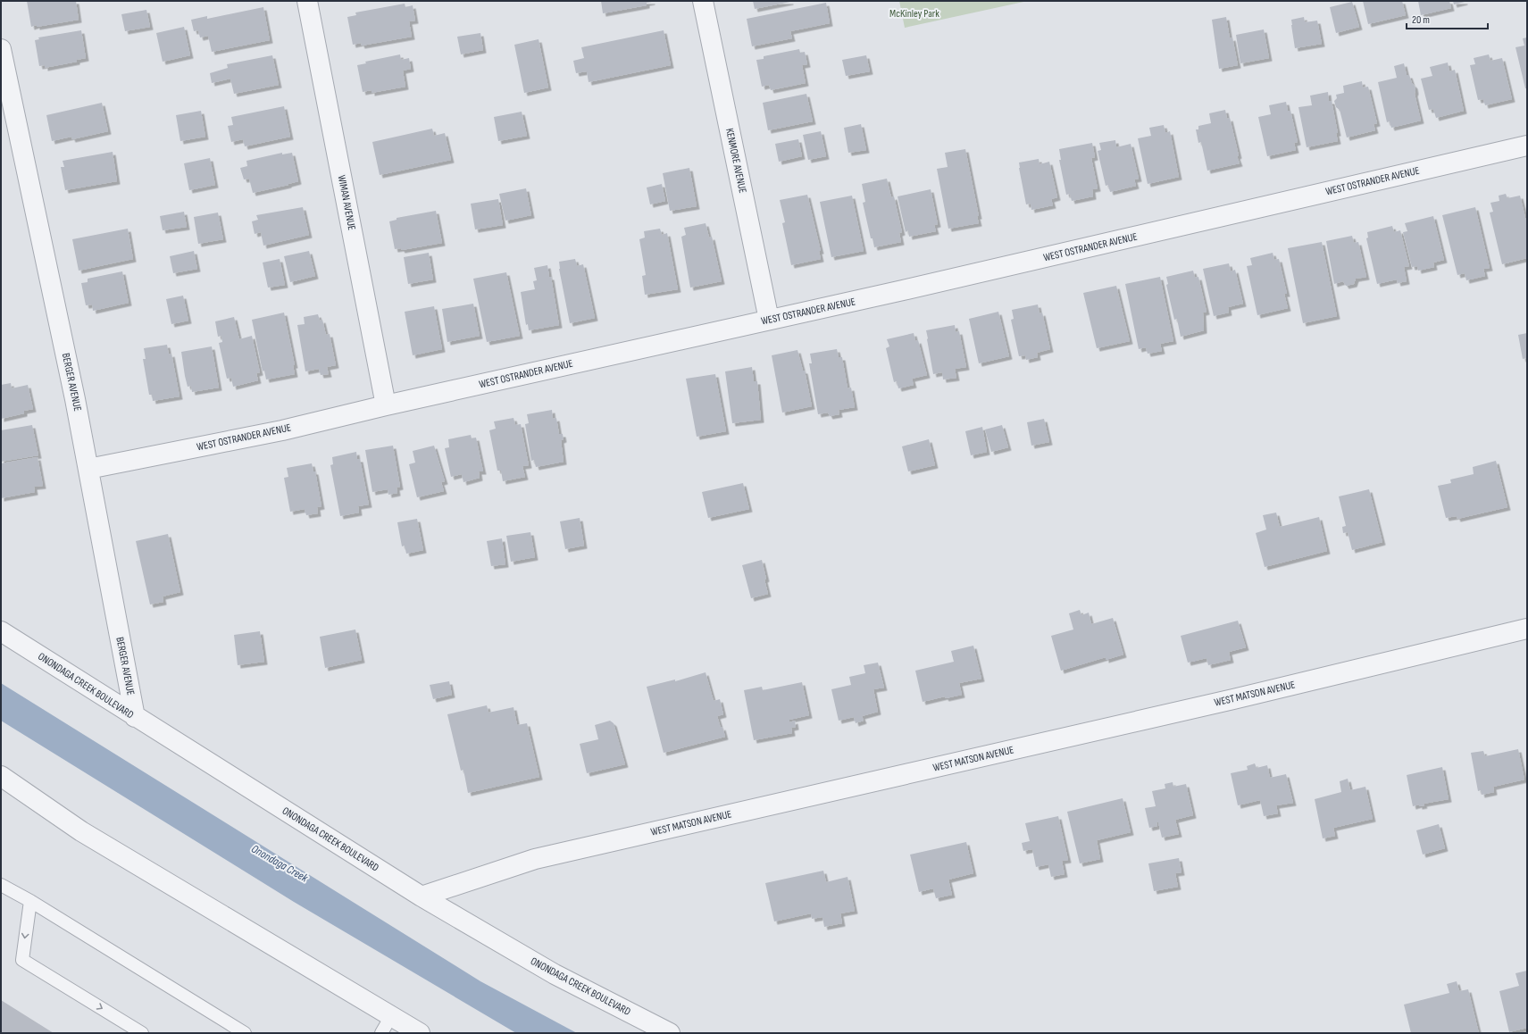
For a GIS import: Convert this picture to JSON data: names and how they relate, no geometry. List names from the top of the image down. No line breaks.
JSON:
{"streets":{"street":["KENMORE AVENUE","WEST OSTRANDER AVENUE","WIMAN AVENUE","BERGER AVENUE","ONONDAGA CREEK BOULEVARD","WEST MATSON AVENUE"]},"crossings":[["KENMORE AVENUE","WEST OSTRANDER AVENUE"],["WEST OSTRANDER AVENUE","WIMAN AVENUE"],["WEST OSTRANDER AVENUE","BERGER AVENUE"],["BERGER AVENUE","ONONDAGA CREEK BOULEVARD"],["ONONDAGA CREEK BOULEVARD","WEST MATSON AVENUE"]],"water":["Onondaga Creek"],"parks":["McKinley Park"],"scale_bar":"20 m"}
